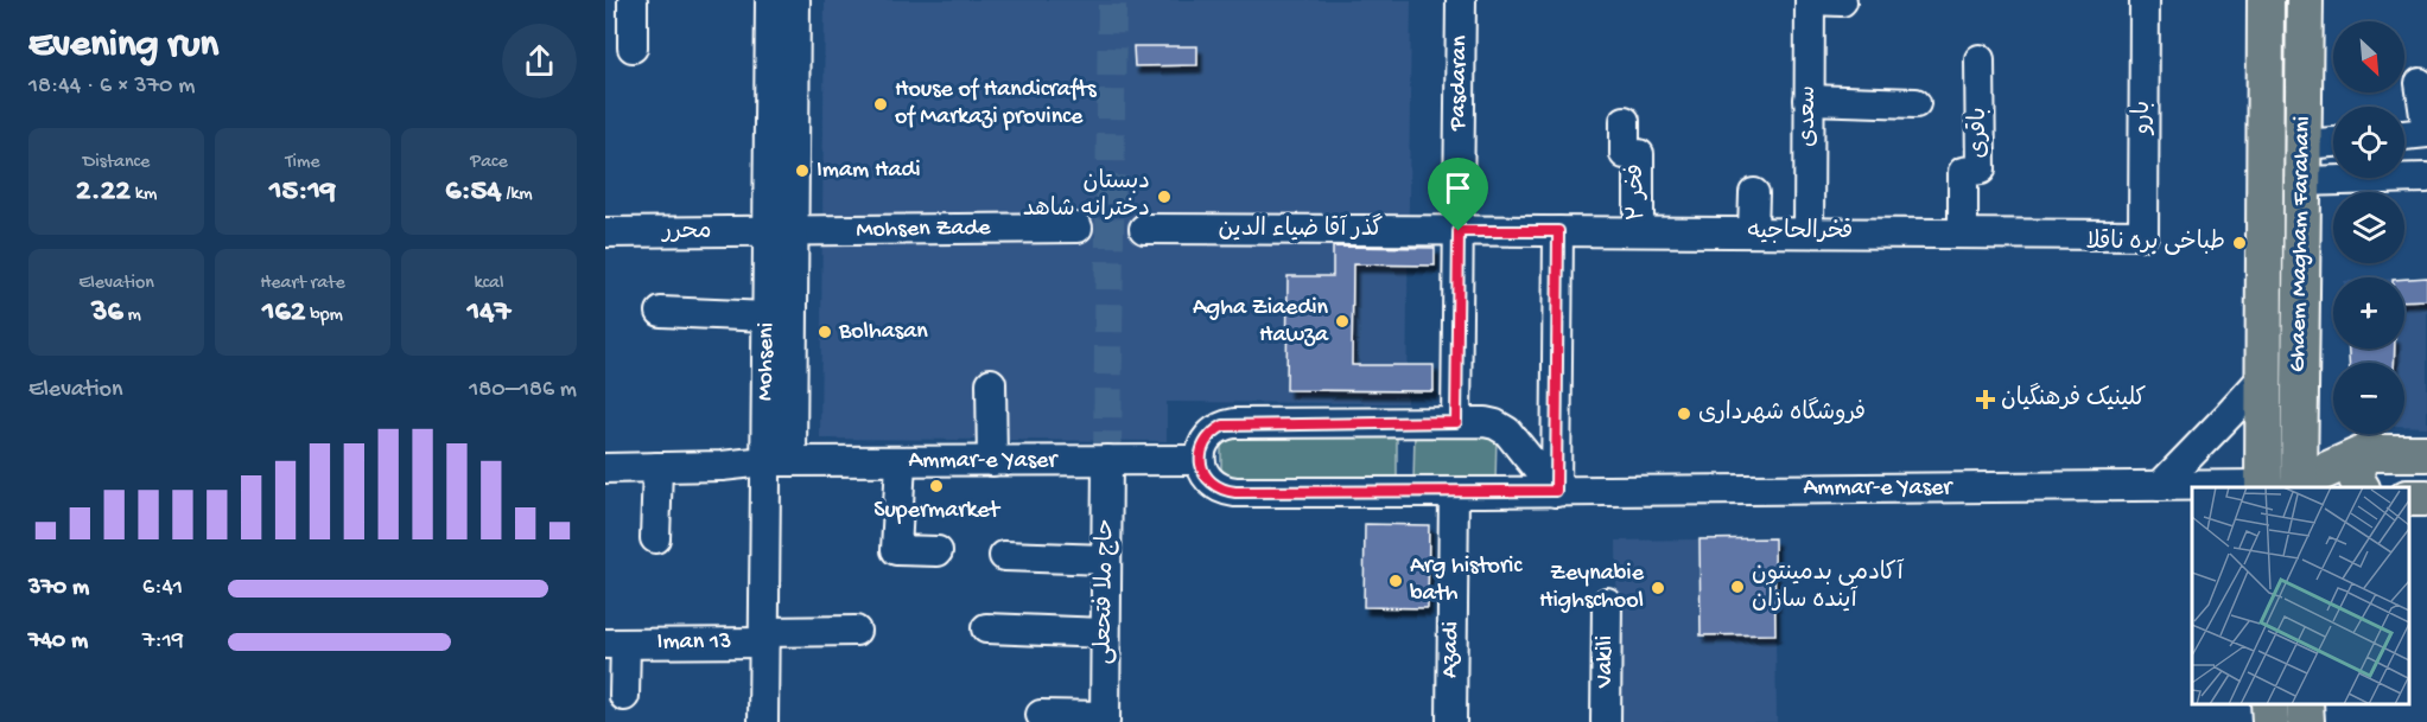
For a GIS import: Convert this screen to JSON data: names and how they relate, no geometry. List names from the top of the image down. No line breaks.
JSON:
{"streets":{"main road":["Ghaem Magham Farahani"],"street":["Pasdaran","سعدی","بارو","باقری","فخر ۲","Mohsen Zade","گذر آقا ضیاء الدین","محرر","فخرالحاجیه","Mohseni","Ammar-e Yaser","حاج ملا فتحعلی","Iman 13","Azadi","Vakili"]},"crossings":[["Pasdaran","گذر آقا ضیاء الدین"],["Pasdaran","فخرالحاجیه"],["سعدی","فخرالحاجیه"],["بارو","فخرالحاجیه"],["باقری","فخرالحاجیه"],["فخر ۲","فخرالحاجیه"],["Mohsen Zade","محرر"],["Mohsen Zade","Mohseni"],["گذر آقا ضیاء الدین","فخرالحاجیه"],["محرر","Mohseni"],["Ghaem Magham Farahani","Ammar-e Yaser"],["Mohseni","Ammar-e Yaser"],["Mohseni","Iman 13"],["Ammar-e Yaser","حاج ملا فتحعلی"],["Ammar-e Yaser","Azadi"]],"places":{"other":["House of Handicrafts of Markazi province","Imam Hadi","دبستان دخترانه شاهد","طباخی بره ناقلا","Agha Ziaedin Hawza","Bolhasan","فروشگاه شهرداری","Supermarket","Arg historic bath","آکادمی بدمینتون آینده سازان","Zeynabie Highschool"],"health":["کلینیک فرهنگیان"]},"north":"bottom right","page":{"heading":["Evening run","18:44 · 6 × 370 m"],"map_buttons":["+","−"],"stats":[["Distance","2.22 km"],["Time","15:19"],["Pace","6:54 /km"],["Elevation","36 m"],["Heart rate","162 bpm"],["kcal","147"]],"chart":["Elevation","180–186 m"],"list":[{"name":"370 m","note":"6:41"},{"name":"740 m","note":"7:19"}]}}
